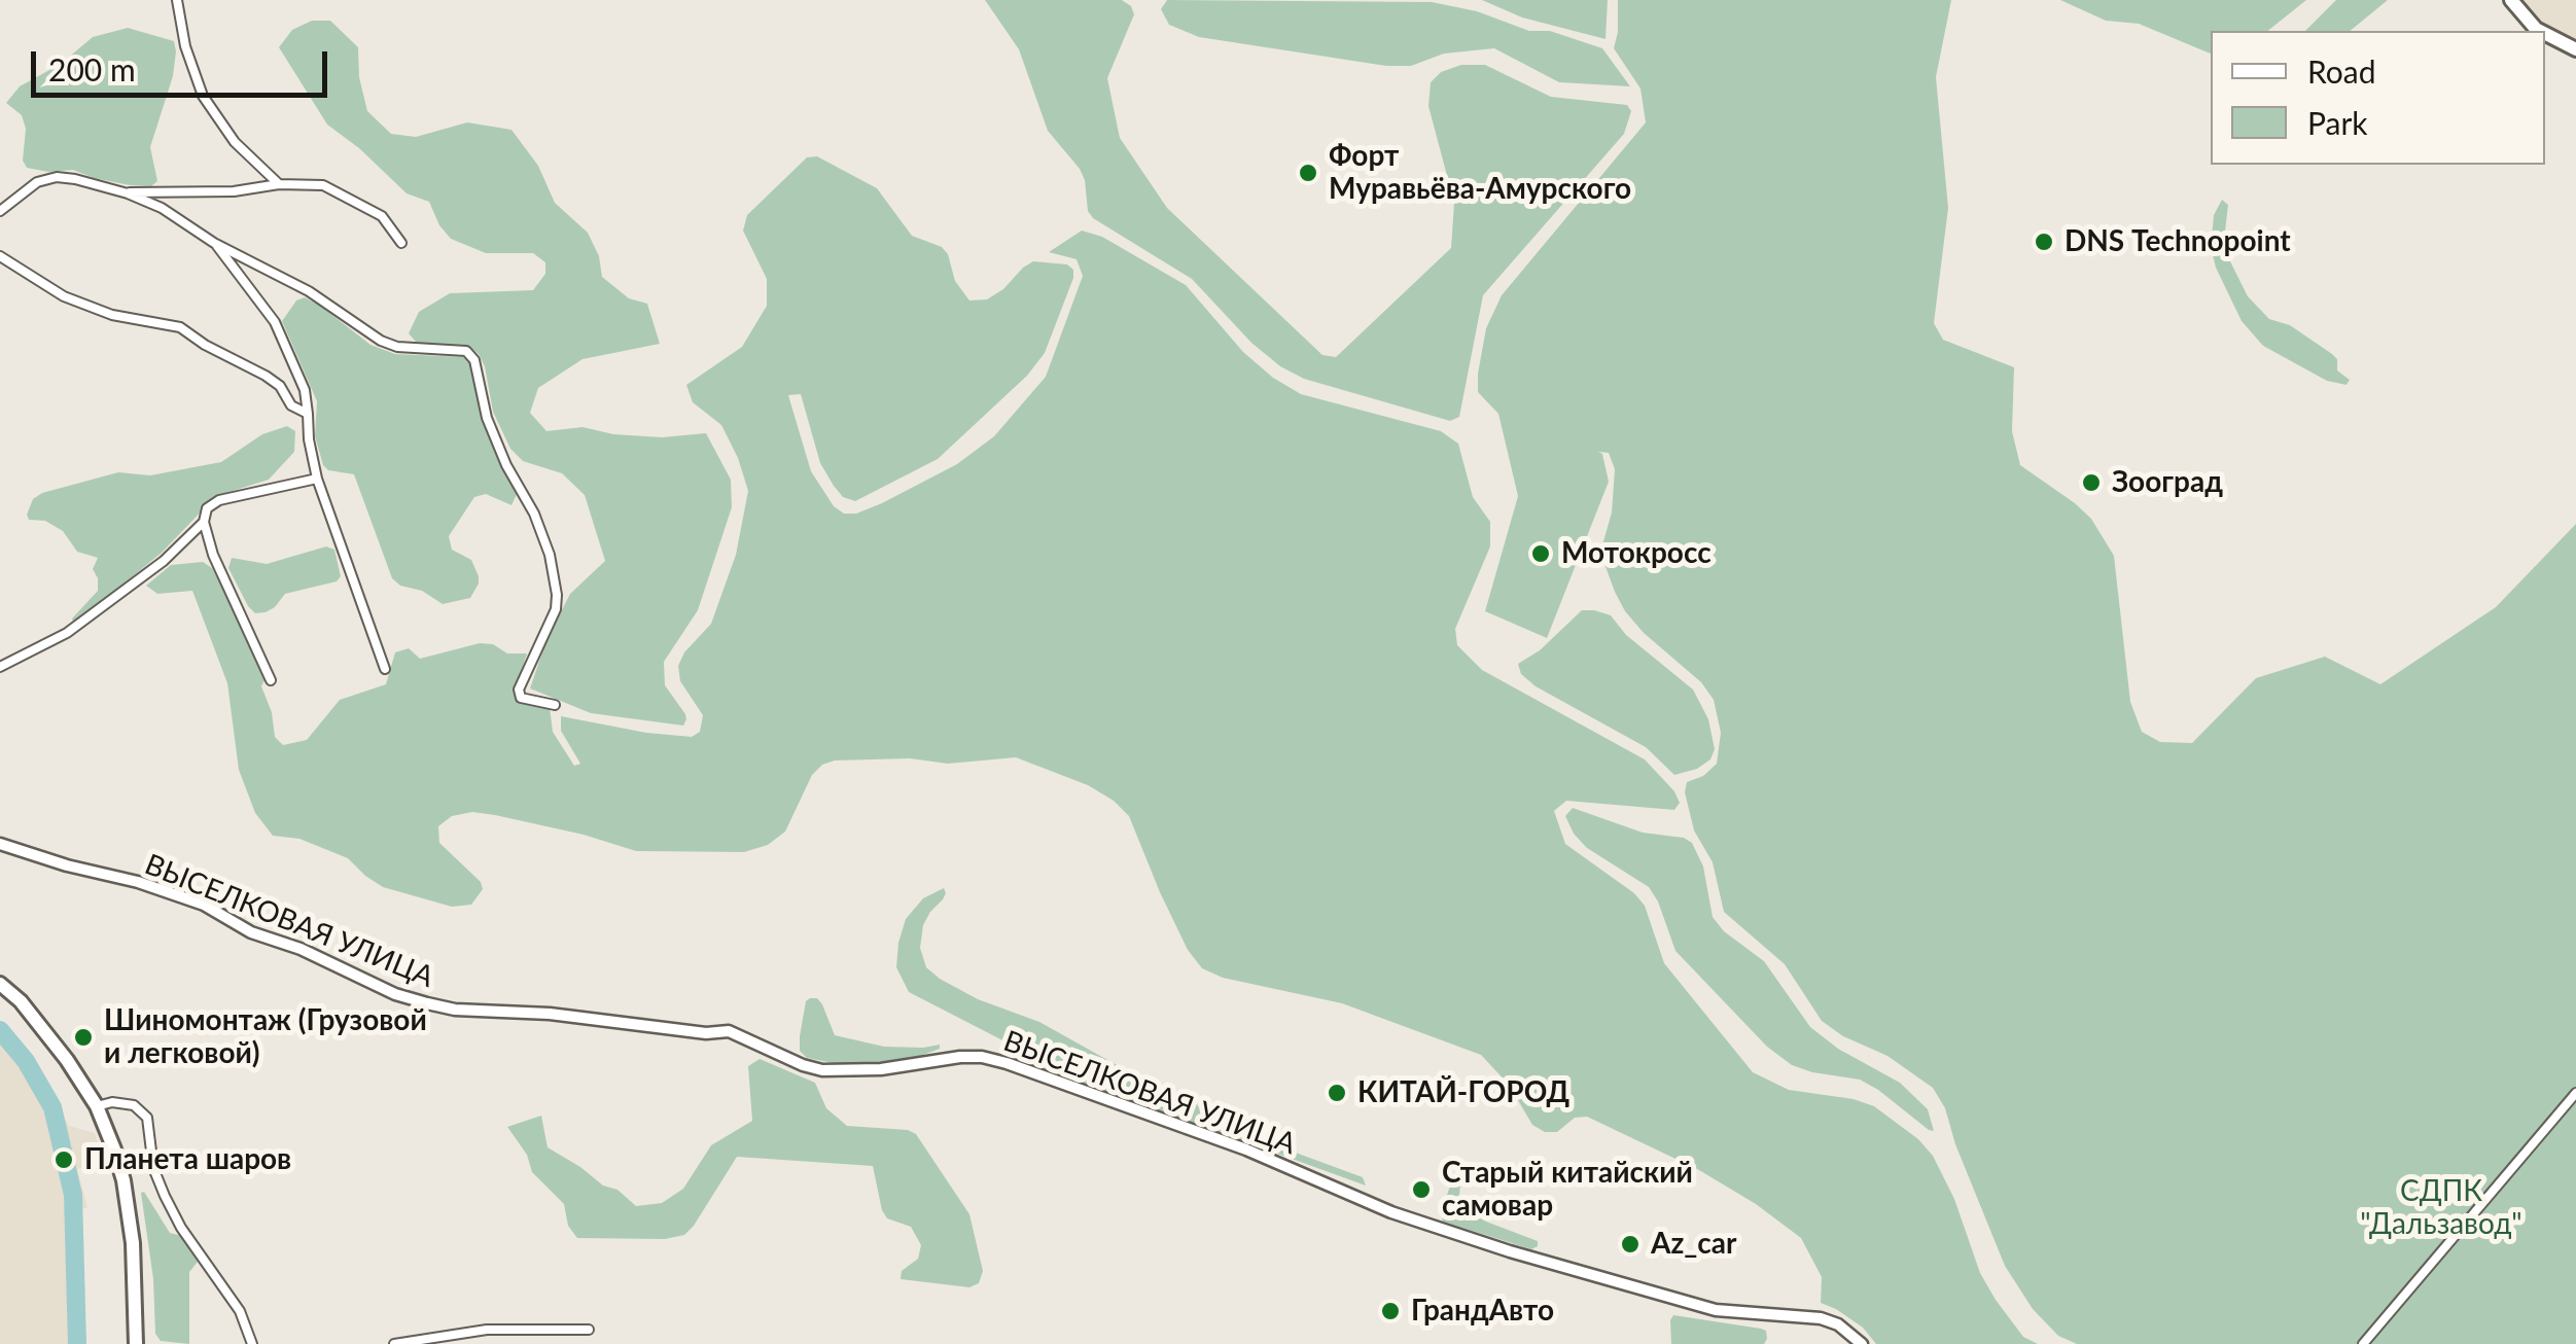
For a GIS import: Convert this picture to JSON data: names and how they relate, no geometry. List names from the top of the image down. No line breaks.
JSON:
{"streets":{"street":["ВЫСЕЛКОВАЯ УЛИЦА"]},"parks":["СДПК \"Дальзавод\""],"places":["Форт Муравьёва-Амурского","DNS Technopoint","Зооград","Мотокросс","Шиномонтаж (Грузовой и легковой)","КИТАЙ-ГОРОД","Планета шаров","Старый китайский самовар","Az_car","ГрандАвто"],"legend":["Road","Park"],"scale_bar":"200 m"}
